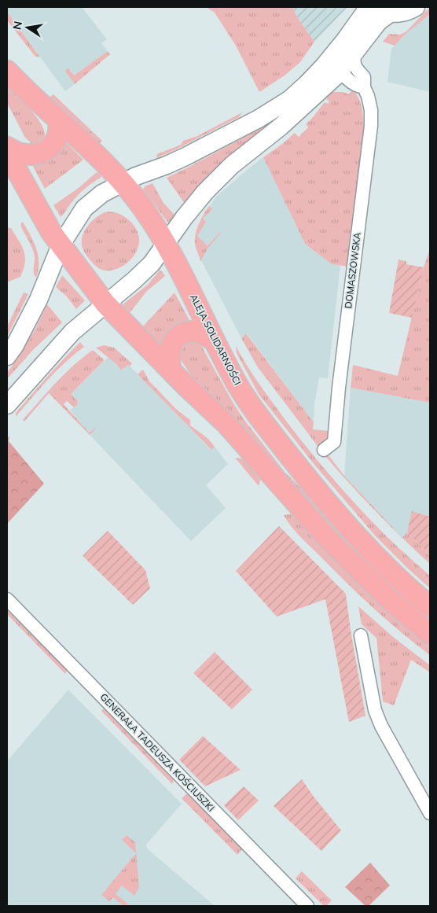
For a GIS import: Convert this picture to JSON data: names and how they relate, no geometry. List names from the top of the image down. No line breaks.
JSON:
{"streets":{"main road":["ALEJA SOLIDARNOŚCI"],"street":["DOMASZOWSKA","GENERAŁA TADEUSZA KOŚCIUSZKI"]},"north":"left"}
